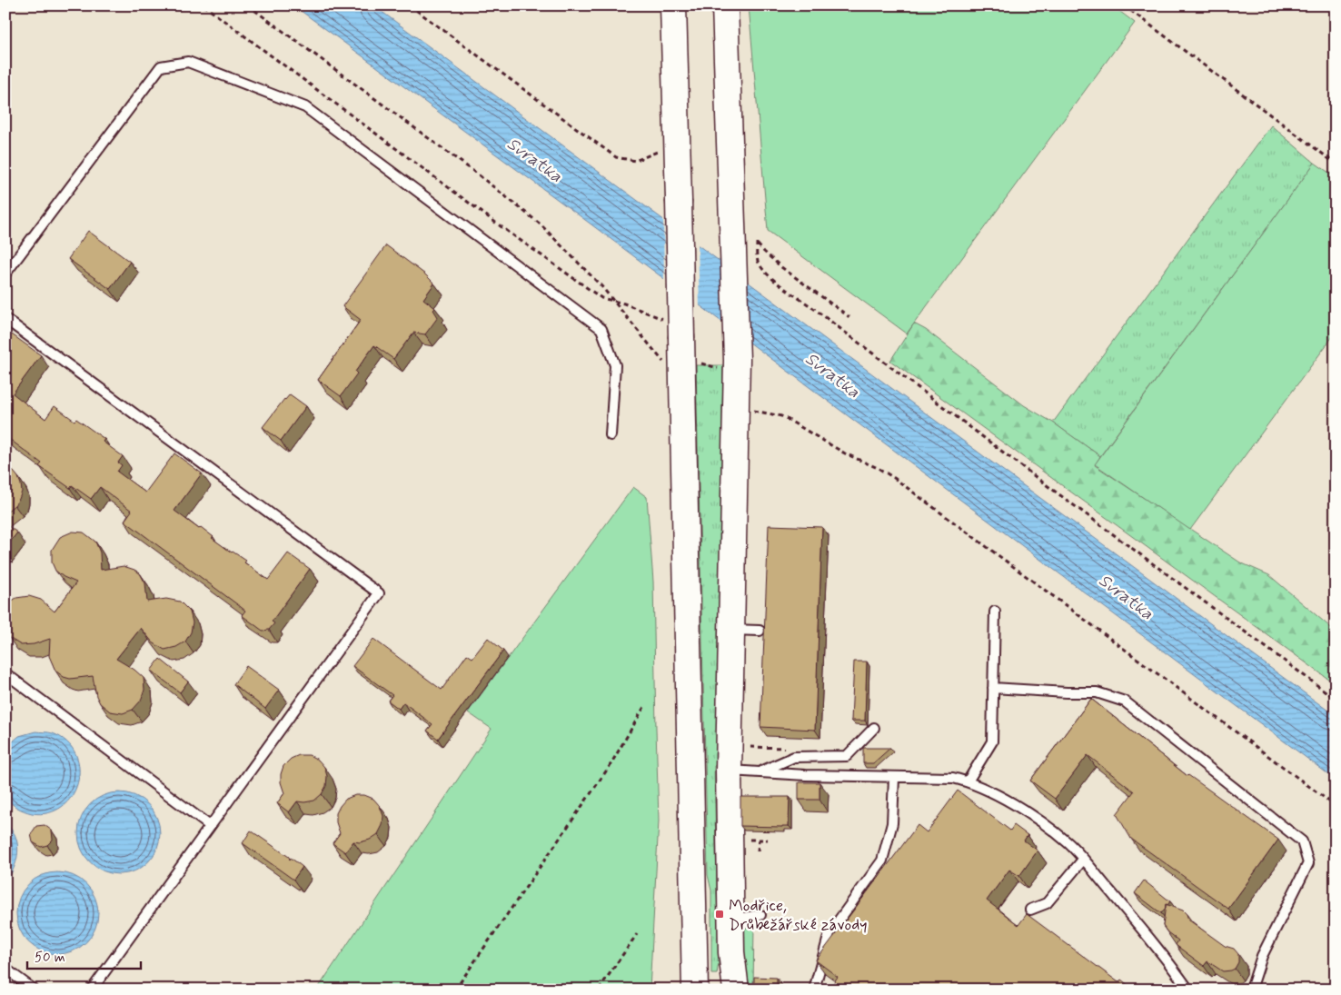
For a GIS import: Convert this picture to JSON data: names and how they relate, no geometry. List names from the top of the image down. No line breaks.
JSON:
{"water":["Svratka"],"places":{"transit":["Modřice, Drůbežářské závody"]},"scale_bar":"50 m"}
